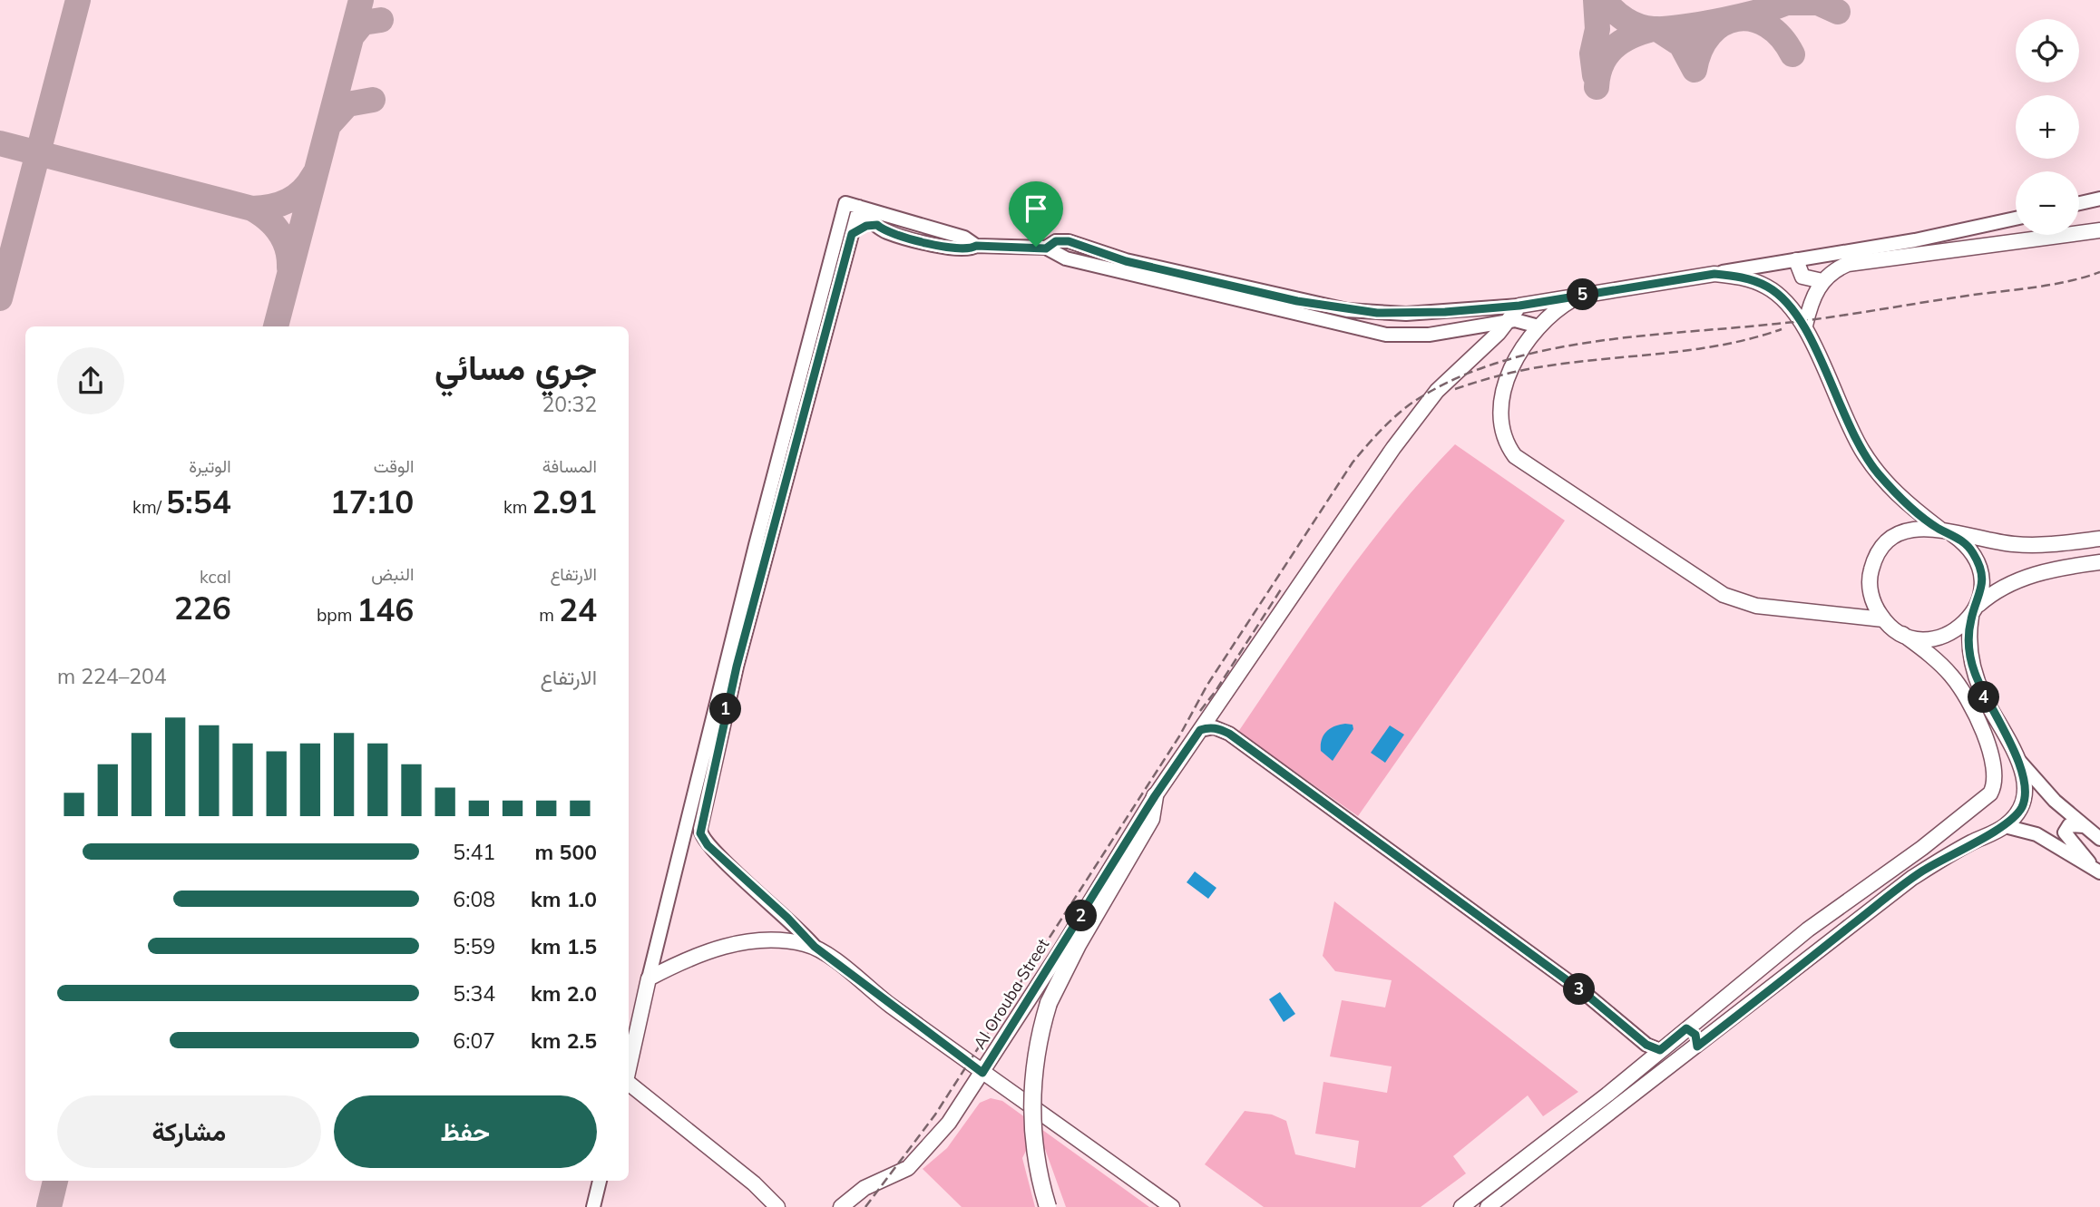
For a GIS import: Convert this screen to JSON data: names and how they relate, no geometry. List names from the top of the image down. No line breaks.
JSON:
{"streets":{"main road":["Al Orouba Street"]},"page":{"map_buttons":["+","−"],"pins":["5","4","1","2","3"],"heading":["جري مسائي","20:32"],"stats":[["المسافة","2.91 km"],["الوقت","17:10"],["الوتيرة","5:54 /km"],["الارتفاع","24 m"],["النبض","146 bpm"],["kcal","226"]],"chart":["الارتفاع","204–224 m"],"list":[{"name":"500 m","note":"5:41"},{"name":"1.0 km","note":"6:08"},{"name":"1.5 km","note":"5:59"},{"name":"2.0 km","note":"5:34"},{"name":"2.5 km","note":"6:07"}],"buttons":["حفظ","مشاركة"]}}
